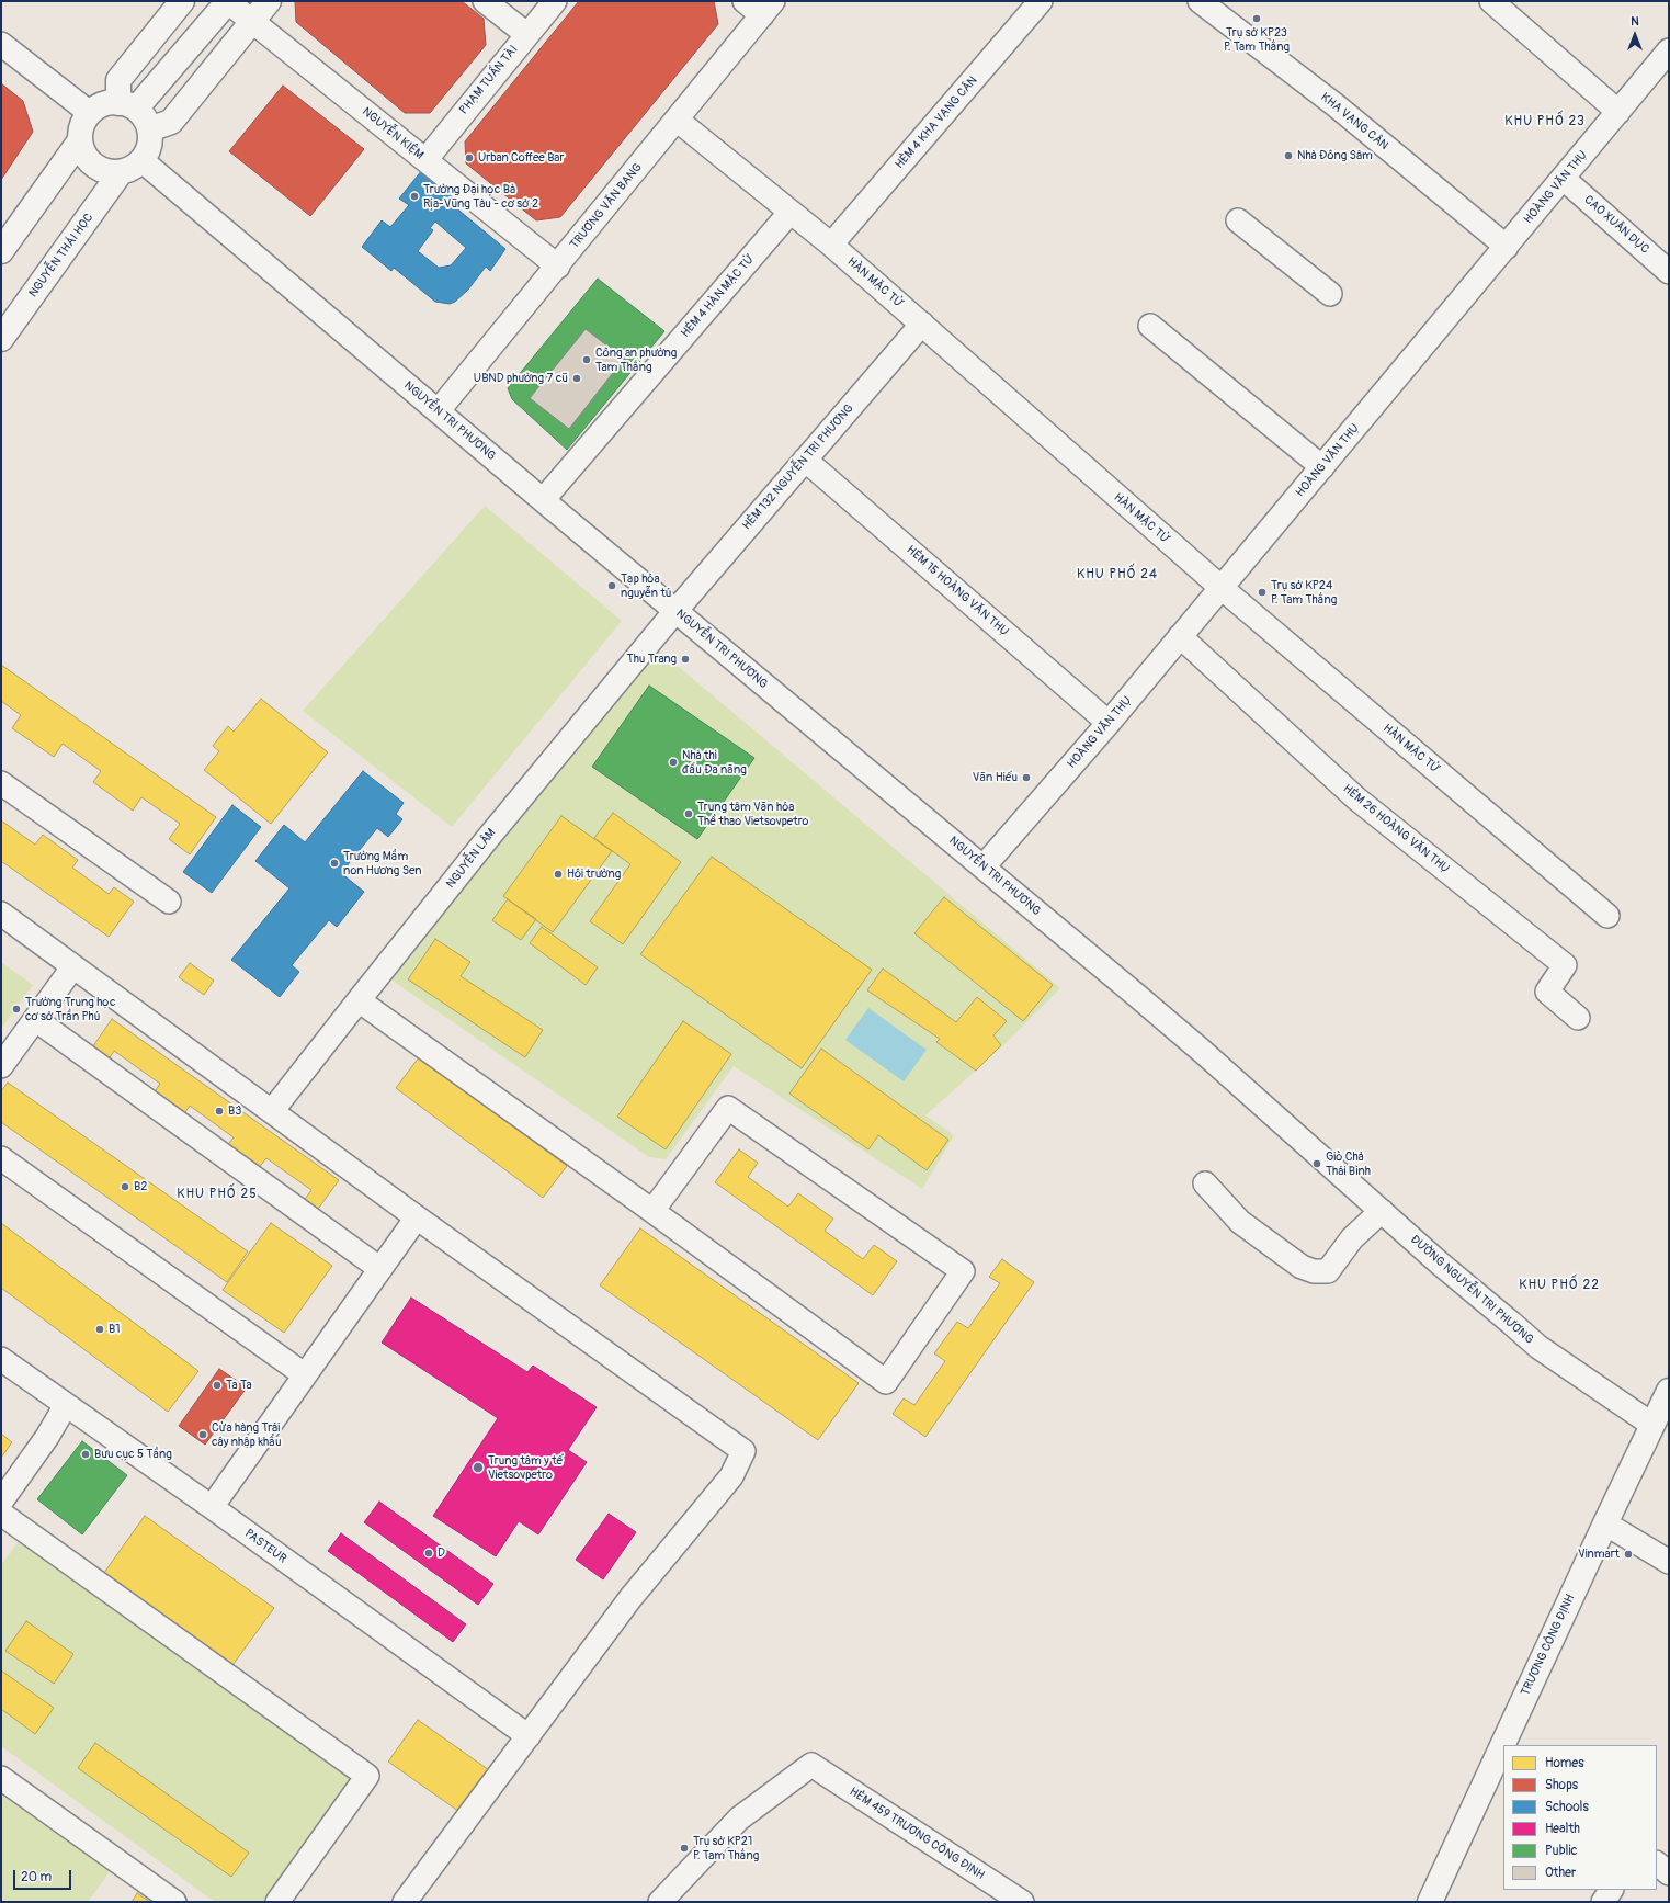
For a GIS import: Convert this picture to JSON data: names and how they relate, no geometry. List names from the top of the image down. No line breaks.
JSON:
{"streets":{"main road":["NGUYỄN THÁI HỌC","TRƯƠNG CÔNG ĐỊNH"],"street":["PHẠM TUẤN TÀI","KHA VẠNG CÂN","HẺM 4 KHA VẠNG CÂN","NGUYỄN KIỆM","HOÀNG VĂN THỤ","TRƯƠNG VĂN BANG","CAO XUÂN DỤC","HÀN MẶC TỬ","HẺM 4 HÀN MẶC TỬ","NGUYỄN TRI PHƯƠNG","HẺM 132 NGUYỄN TRI PHƯƠNG","HẺM 15 HOÀNG VĂN THỤ","HẺM 26 HOÀNG VĂN THỤ","NGUYỄN LÂM","ĐƯỜNG NGUYỄN TRI PHƯƠNG","PASTEUR","HẺM 459 TRƯƠNG CÔNG ĐỊNH"]},"crossings":[["PHẠM TUẤN TÀI","NGUYỄN KIỆM"],["KHA VẠNG CÂN","HOÀNG VĂN THỤ"],["HẺM 4 KHA VẠNG CÂN","HÀN MẶC TỬ"],["NGUYỄN KIỆM","TRƯƠNG VĂN BANG"],["HOÀNG VĂN THỤ","CAO XUÂN DỤC"],["HOÀNG VĂN THỤ","HÀN MẶC TỬ"],["HOÀNG VĂN THỤ","NGUYỄN TRI PHƯƠNG"],["HOÀNG VĂN THỤ","HẺM 15 HOÀNG VĂN THỤ"],["HOÀNG VĂN THỤ","HẺM 26 HOÀNG VĂN THỤ"],["TRƯƠNG VĂN BANG","HÀN MẶC TỬ"],["TRƯƠNG VĂN BANG","NGUYỄN TRI PHƯƠNG"],["NGUYỄN THÁI HỌC","NGUYỄN TRI PHƯƠNG"],["HÀN MẶC TỬ","HẺM 4 HÀN MẶC TỬ"],["HÀN MẶC TỬ","HẺM 132 NGUYỄN TRI PHƯƠNG"],["HẺM 4 HÀN MẶC TỬ","NGUYỄN TRI PHƯƠNG"],["NGUYỄN TRI PHƯƠNG","HẺM 132 NGUYỄN TRI PHƯƠNG"],["NGUYỄN TRI PHƯƠNG","NGUYỄN LÂM"],["NGUYỄN TRI PHƯƠNG","ĐƯỜNG NGUYỄN TRI PHƯƠNG"],["HẺM 132 NGUYỄN TRI PHƯƠNG","HẺM 15 HOÀNG VĂN THỤ"],["HẺM 132 NGUYỄN TRI PHƯƠNG","NGUYỄN LÂM"],["ĐƯỜNG NGUYỄN TRI PHƯƠNG","TRƯƠNG CÔNG ĐỊNH"]],"districts":["KHU PHỐ 23","KHU PHỐ 24","KHU PHỐ 25","KHU PHỐ 22"],"places":["Trụ sở KP23 P. Tam Thắng","Nhà Đông Sâm","Urban Coffee Bar","Trường Đại học Bà Rịa-Vũng Tàu - cơ sở 2","Công an phường Tam Thắng","UBND phường 7 cũ","Tạp hóa nguyễn tú","Trụ sở KP24 P. Tam Thắng","Thu Trang","Nhà thi đấu Đa năng","Văn Hiếu","Trung tâm Văn hóa Thể thao Vietsovpetro","Trường Mầm non Hương Sen","Hội trường","Trường Trung học cơ sở Trần Phú","B3","Giò Chả Thái Bình","B2","B1","Ta Ta","Cửa hàng Trái cây nhập khẩu","Bưu cục 5 Tầng","Trung tâm y tế Vietsovpetro","D","Vinmart","Trụ sở KP21 P. Tam Thắng"],"legend":["Homes","Shops","Schools","Health","Public","Other"],"scale_bar":"20 m","north":"top"}
